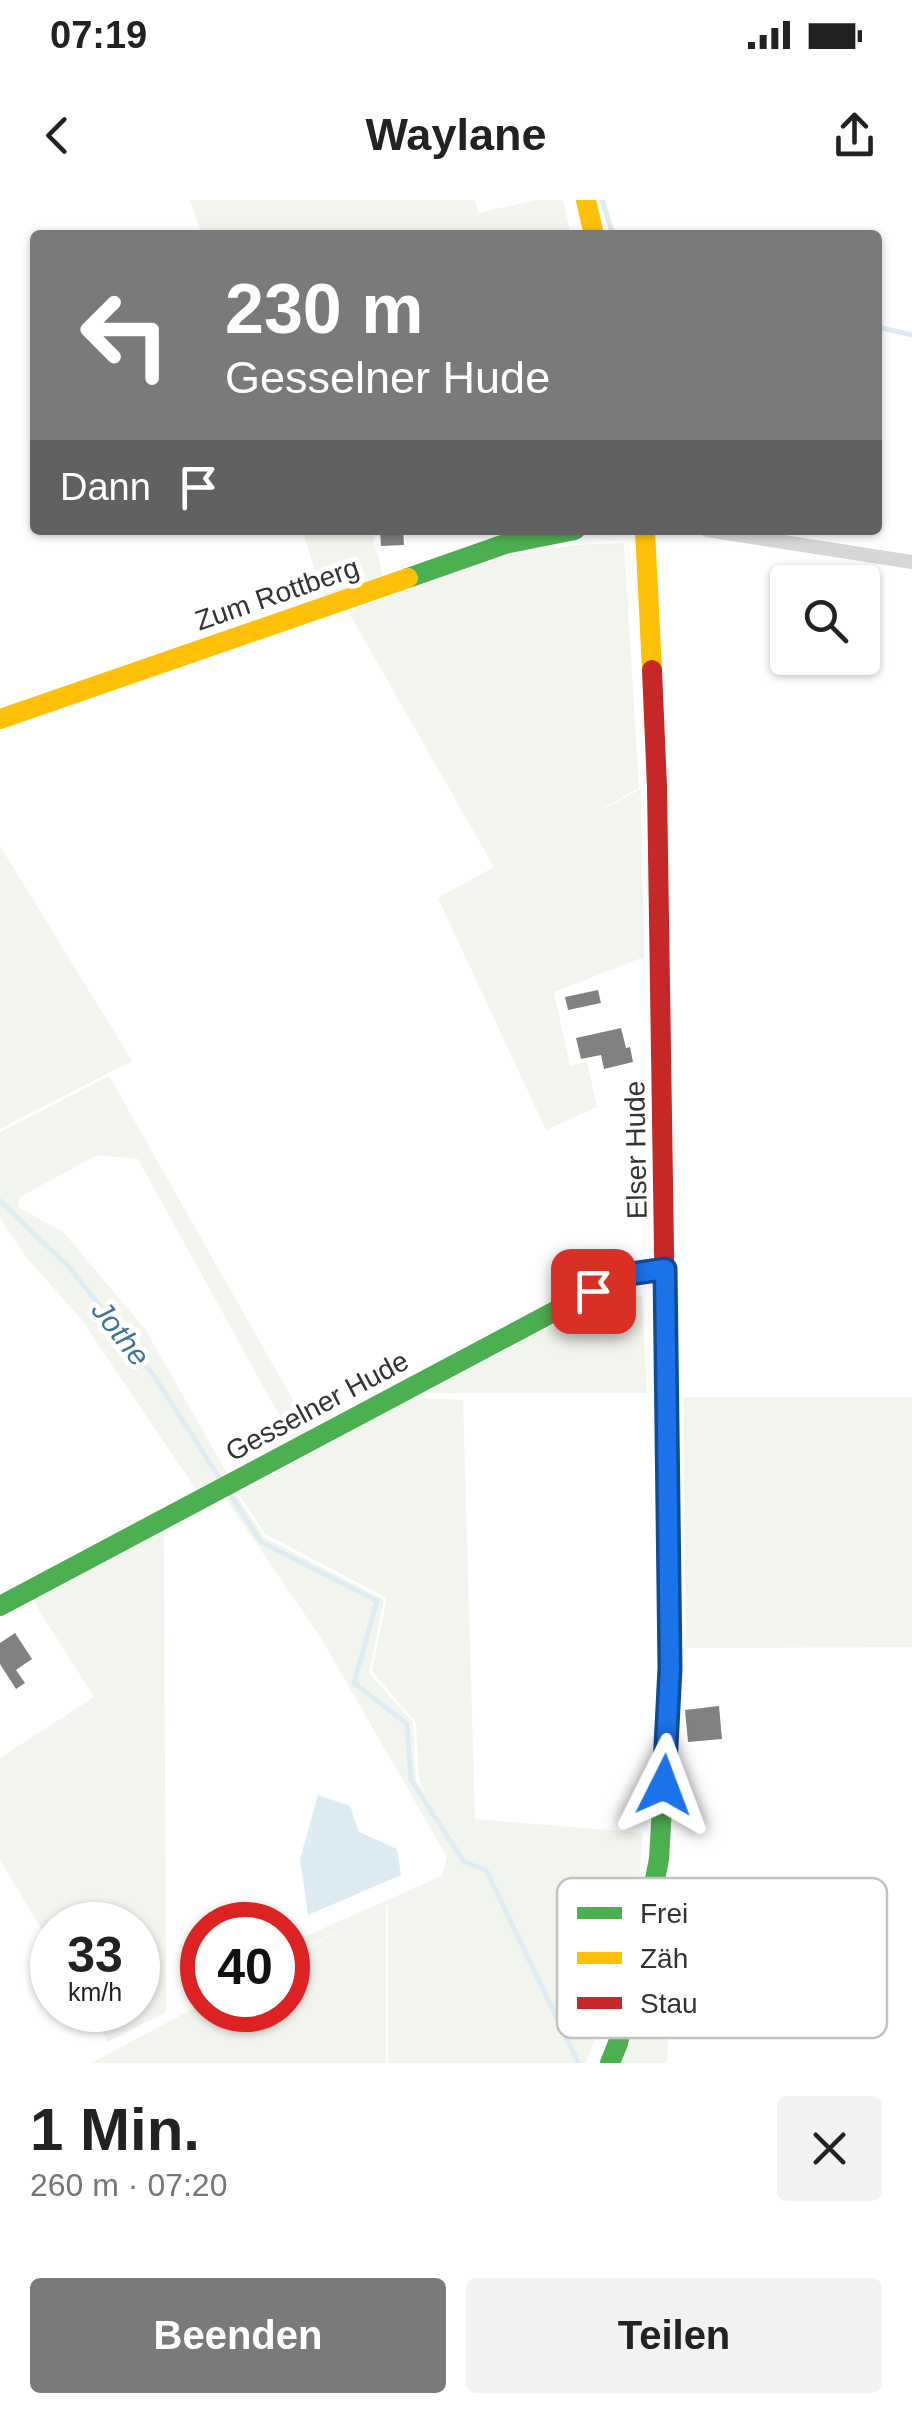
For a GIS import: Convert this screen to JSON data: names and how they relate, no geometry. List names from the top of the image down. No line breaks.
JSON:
{"streets":{"street":["Zum Rottberg","Elser Hude","Gesselner Hude"]},"crossings":[["Elser Hude","Gesselner Hude"]],"water":["Jothe"],"legend":["Frei","Zäh","Stau"],"page":{"status":"07:19","header":"Waylane","turn":["230 m","Gesselner Hude"],"then":"Dann","speed":"33 km/h","limit":"40","heading":["1 Min.","260 m · 07:20"],"buttons":["Beenden","Teilen"]}}
